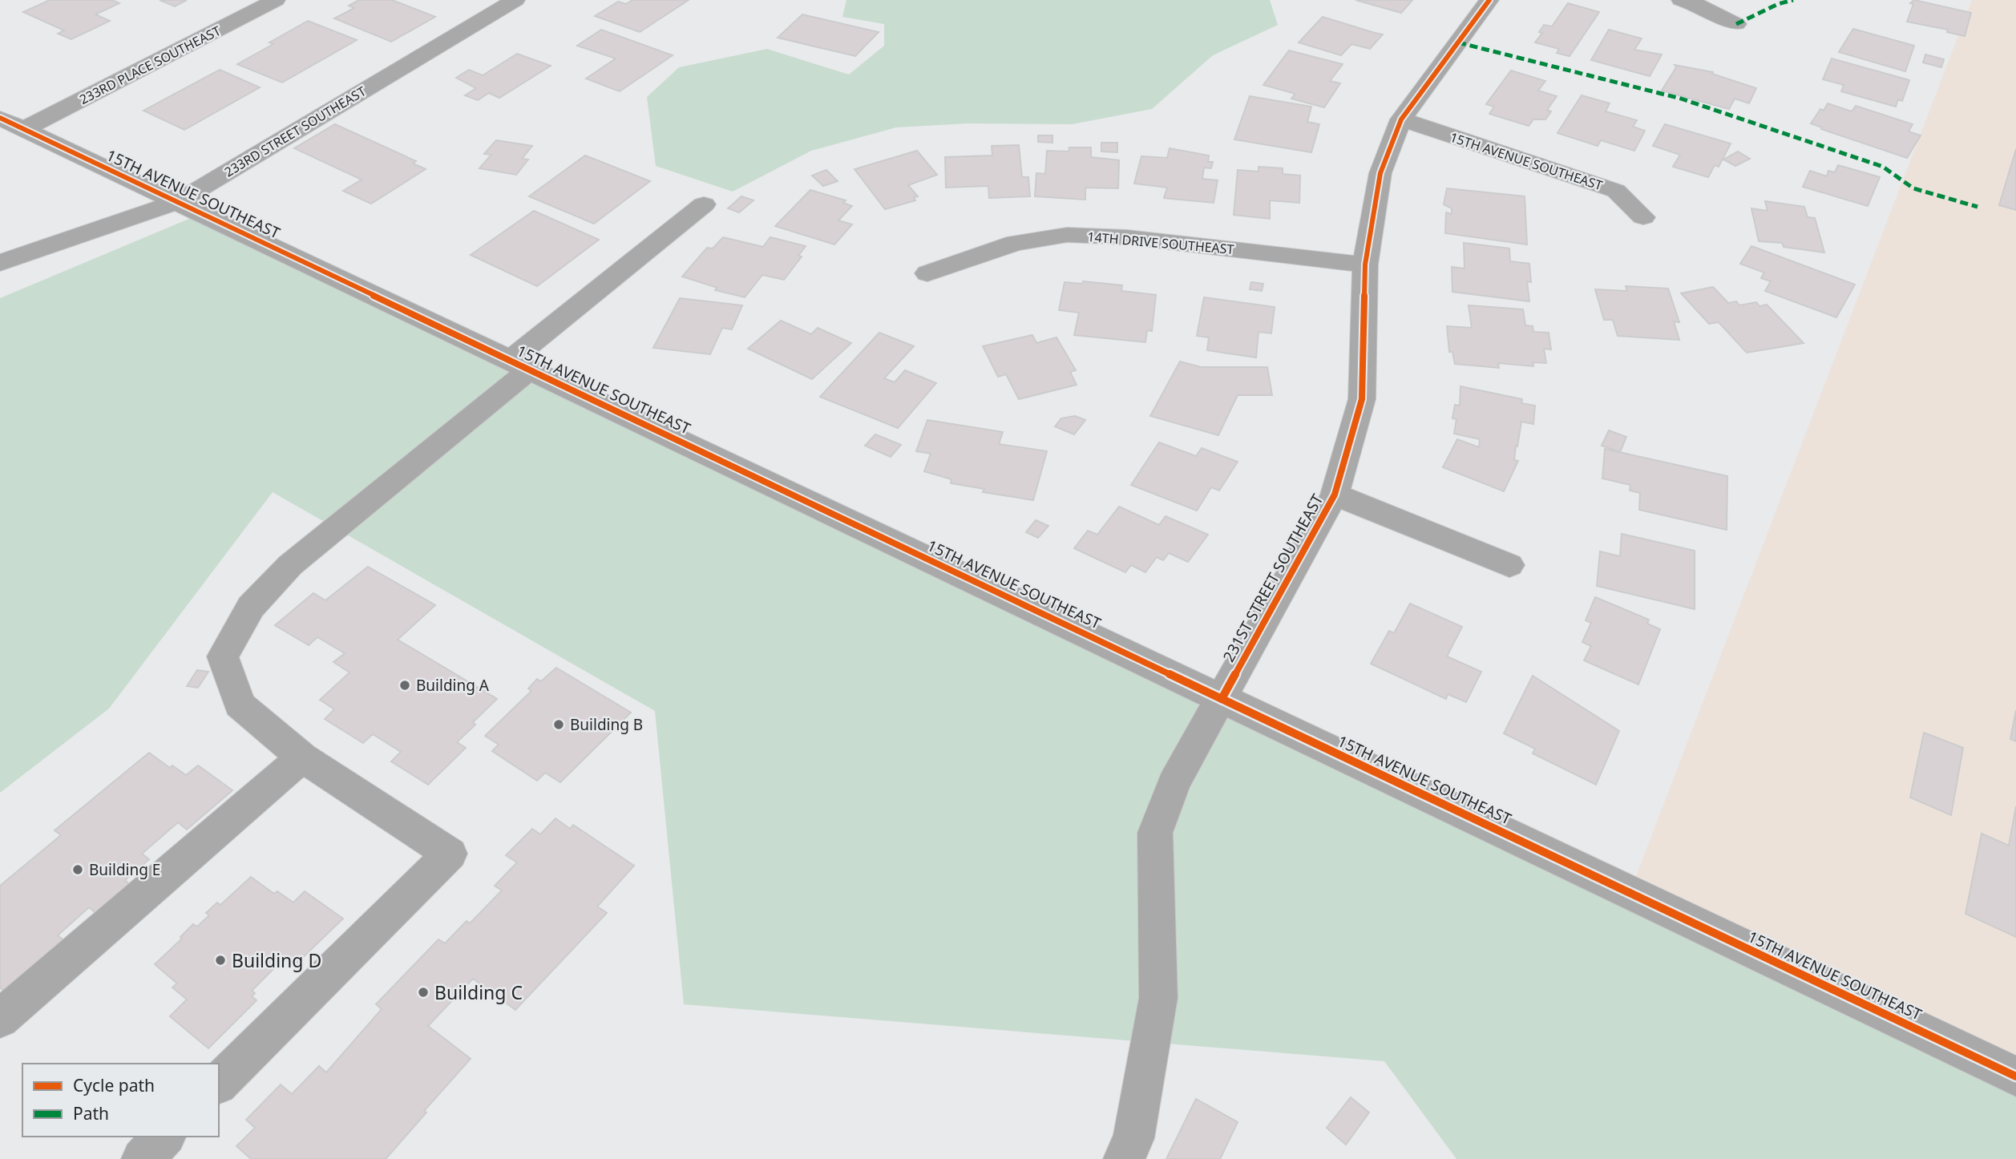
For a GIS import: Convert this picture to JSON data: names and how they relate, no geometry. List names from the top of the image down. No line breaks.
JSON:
{"streets":{"street":["233RD PLACE SOUTHEAST","233RD STREET SOUTHEAST","15TH AVENUE SOUTHEAST","14TH DRIVE SOUTHEAST","231ST STREET SOUTHEAST"]},"crossings":[["233RD PLACE SOUTHEAST","15TH AVENUE SOUTHEAST"],["233RD STREET SOUTHEAST","15TH AVENUE SOUTHEAST"],["15TH AVENUE SOUTHEAST","231ST STREET SOUTHEAST"],["14TH DRIVE SOUTHEAST","231ST STREET SOUTHEAST"]],"places":["Building A","Building B","Building E","Building D","Building C"],"legend":["Cycle path","Path"]}
